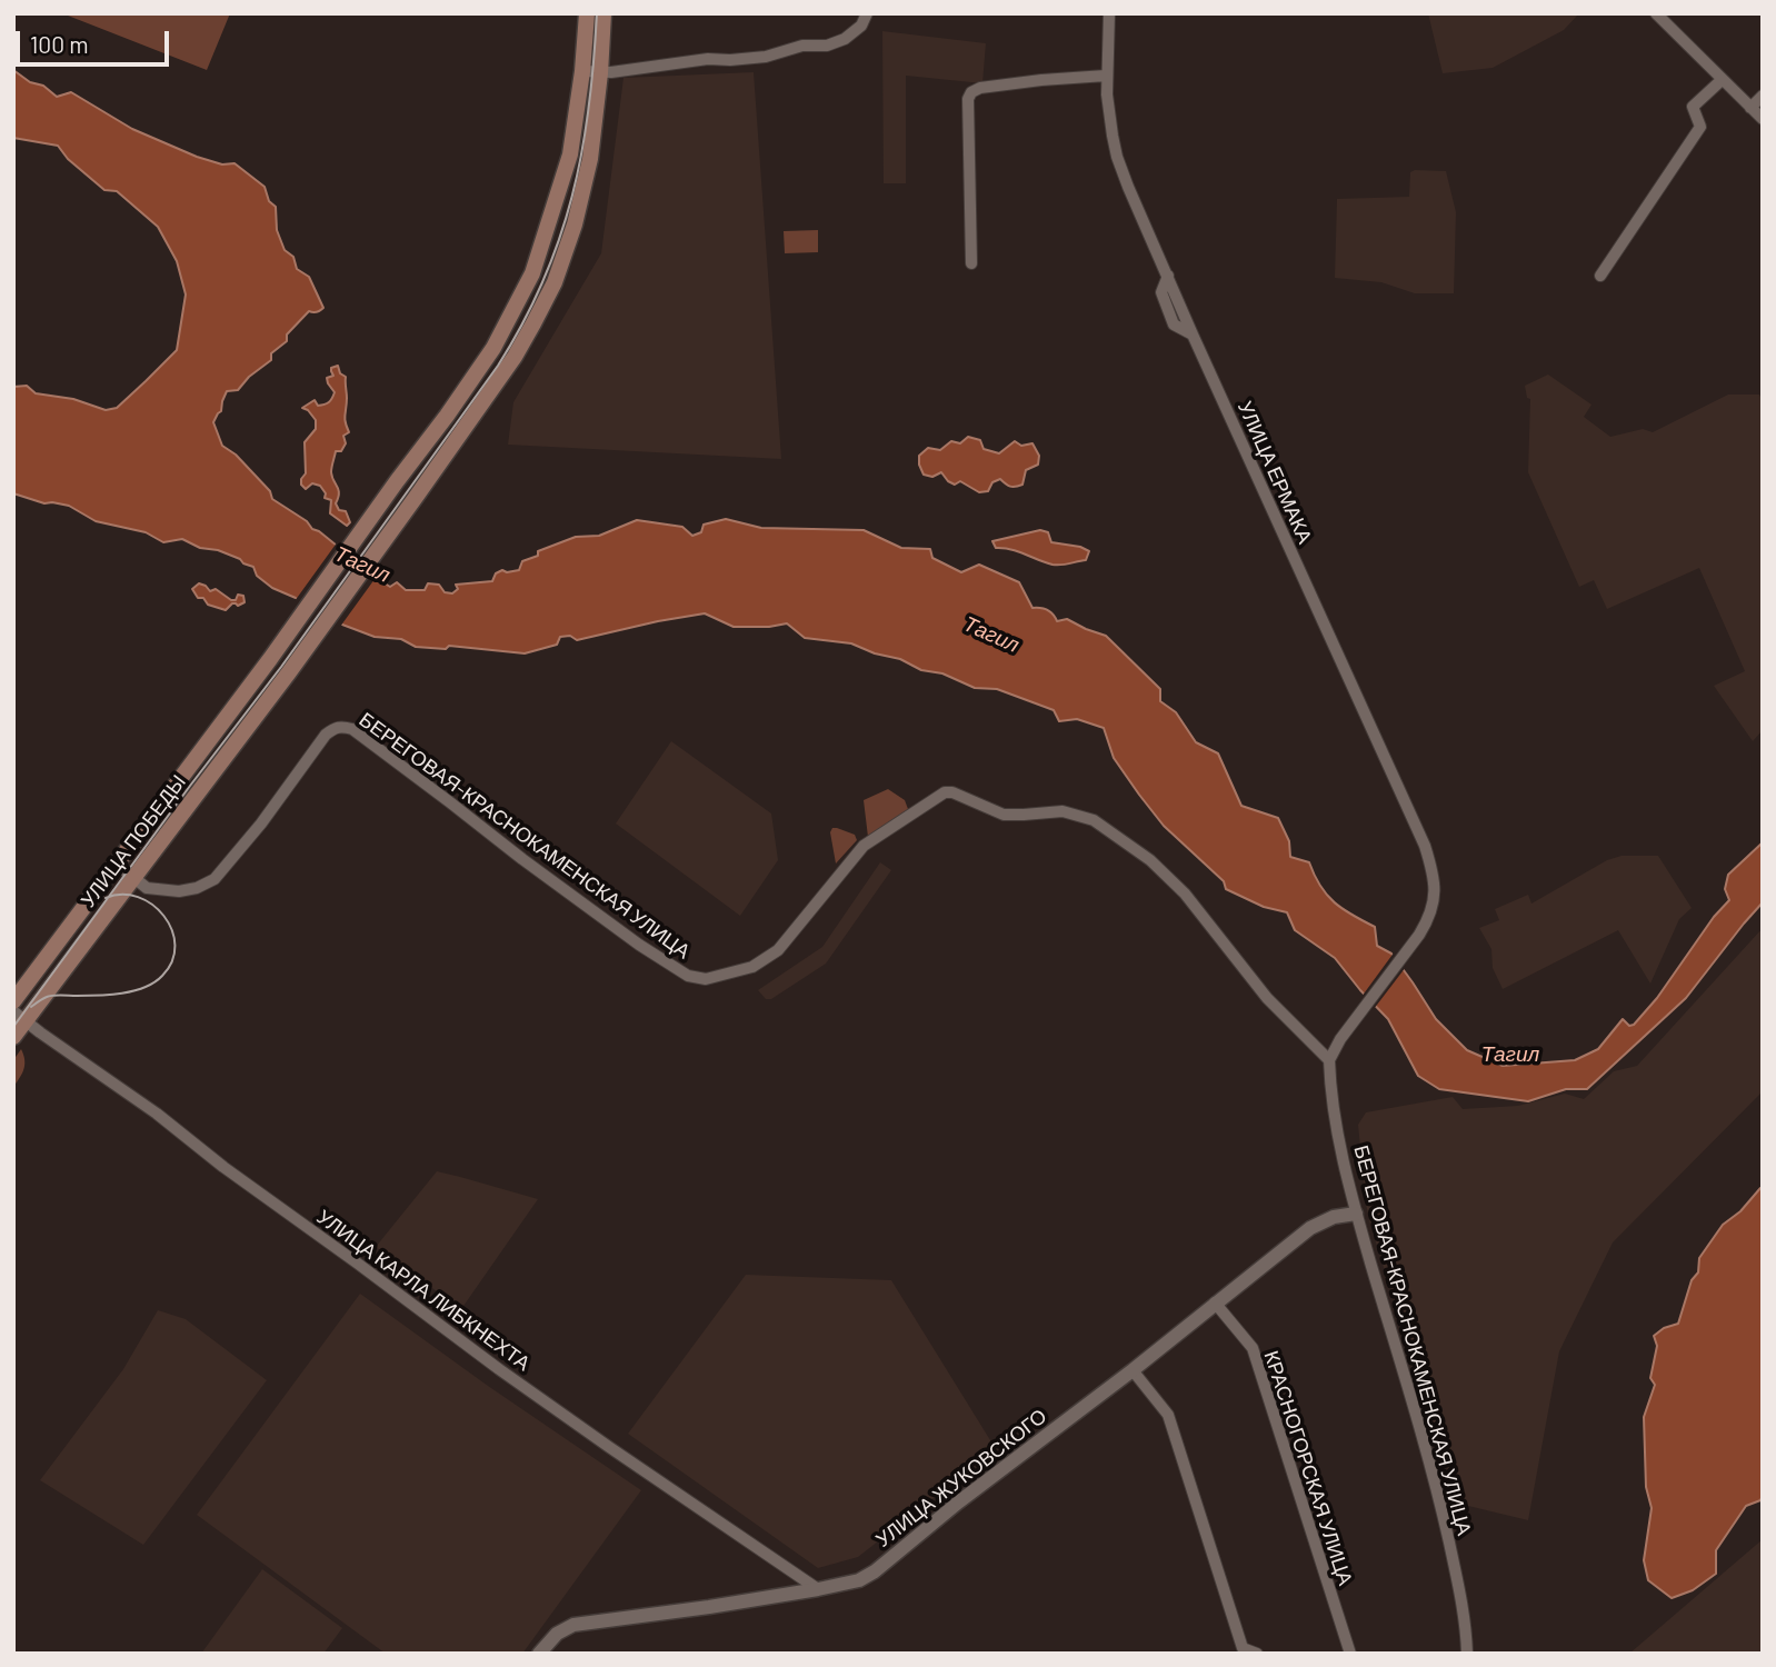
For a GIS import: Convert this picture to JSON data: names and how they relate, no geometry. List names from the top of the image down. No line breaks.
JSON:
{"streets":{"main road":["УЛИЦА ПОБЕДЫ"],"street":["УЛИЦА ЕРМАКА","БЕРЕГОВАЯ-КРАСНОКАМЕНСКАЯ УЛИЦА","УЛИЦА КАРЛА ЛИБКНЕХТА","КРАСНОГОРСКАЯ УЛИЦА","УЛИЦА ЖУКОВСКОГО"]},"crossings":[["УЛИЦА ЕРМАКА","БЕРЕГОВАЯ-КРАСНОКАМЕНСКАЯ УЛИЦА"],["БЕРЕГОВАЯ-КРАСНОКАМЕНСКАЯ УЛИЦА","УЛИЦА ПОБЕДЫ"],["БЕРЕГОВАЯ-КРАСНОКАМЕНСКАЯ УЛИЦА","УЛИЦА ЖУКОВСКОГО"],["УЛИЦА ПОБЕДЫ","УЛИЦА КАРЛА ЛИБКНЕХТА"],["УЛИЦА КАРЛА ЛИБКНЕХТА","УЛИЦА ЖУКОВСКОГО"],["КРАСНОГОРСКАЯ УЛИЦА","УЛИЦА ЖУКОВСКОГО"]],"water":["Тагил"],"scale_bar":"100 m"}
